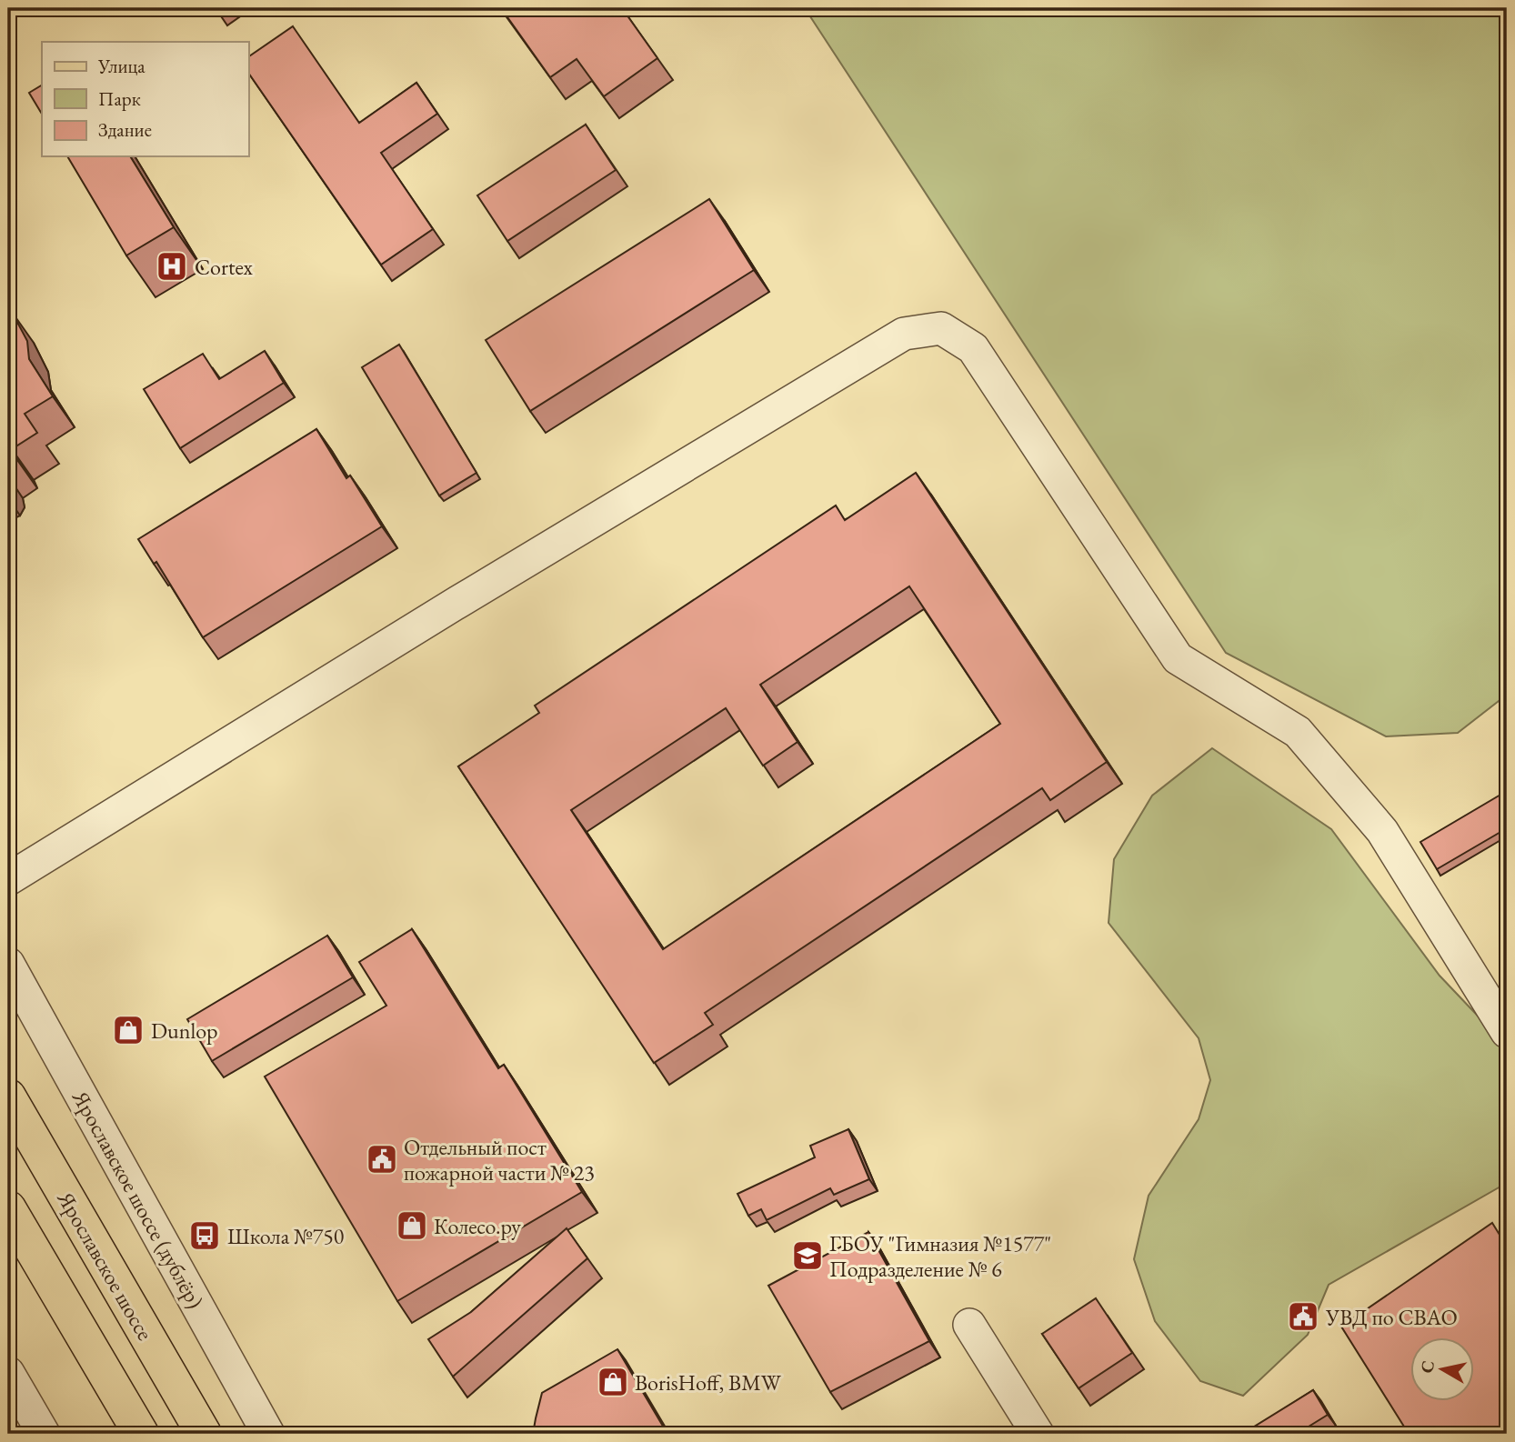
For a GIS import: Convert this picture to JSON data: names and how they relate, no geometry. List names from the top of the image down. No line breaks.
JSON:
{"streets":{"main road":["Ярославское шоссе"],"street":["Ярославское шоссе (дублёр)"]},"places":{"hospital":["Cortex"],"shop":["Dunlop","Колесо.ру","BorisHoff, BMW"],"public building":["Отдельный пост пожарной части № 23","УВД по СВАО"],"bus stop":["Школа №750"],"school or university":["ГБОУ \"Гимназия №1577\" Подразделение № 6"]},"legend":["Улица","Парк","Здание"],"north":"left"}
